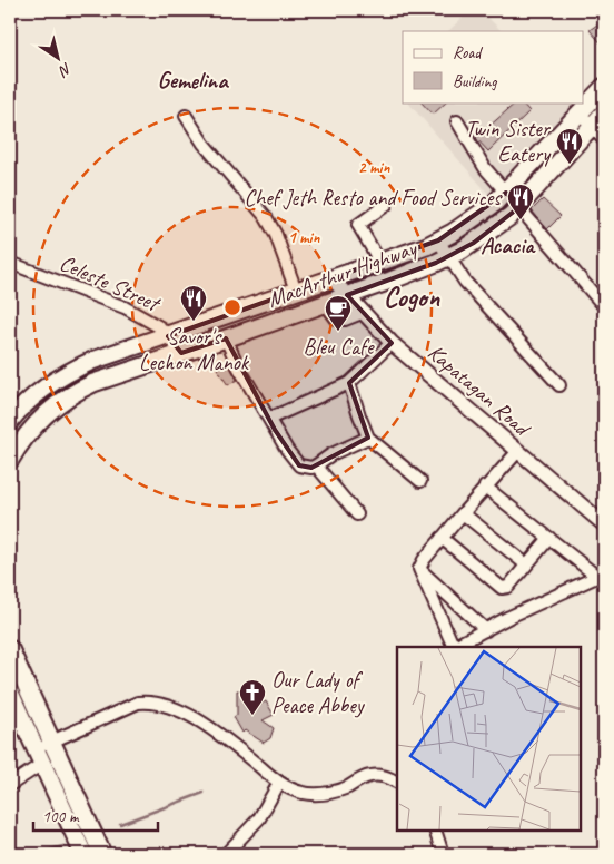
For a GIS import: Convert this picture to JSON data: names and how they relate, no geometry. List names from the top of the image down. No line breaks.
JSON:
{"streets":{"highway":["MacArthur Highway"],"main road":["Kapatagan Road"],"street":["Celeste Street"]},"crossings":[["MacArthur Highway","Celeste Street"],["MacArthur Highway","Kapatagan Road"]],"districts":["Gemelina","Acacia","Cogon"],"places":{"restaurant":["Twin Sister Eatery","Chef Jeth Resto and Food Services","Savor's Lechon Manok"],"cafe":["Bleu Cafe"],"church":["Our Lady of Peace Abbey"]},"legend":["Road","Building"],"scale_bar":"100 m","north":"bottom right","rings":["2 min","1 min"]}
